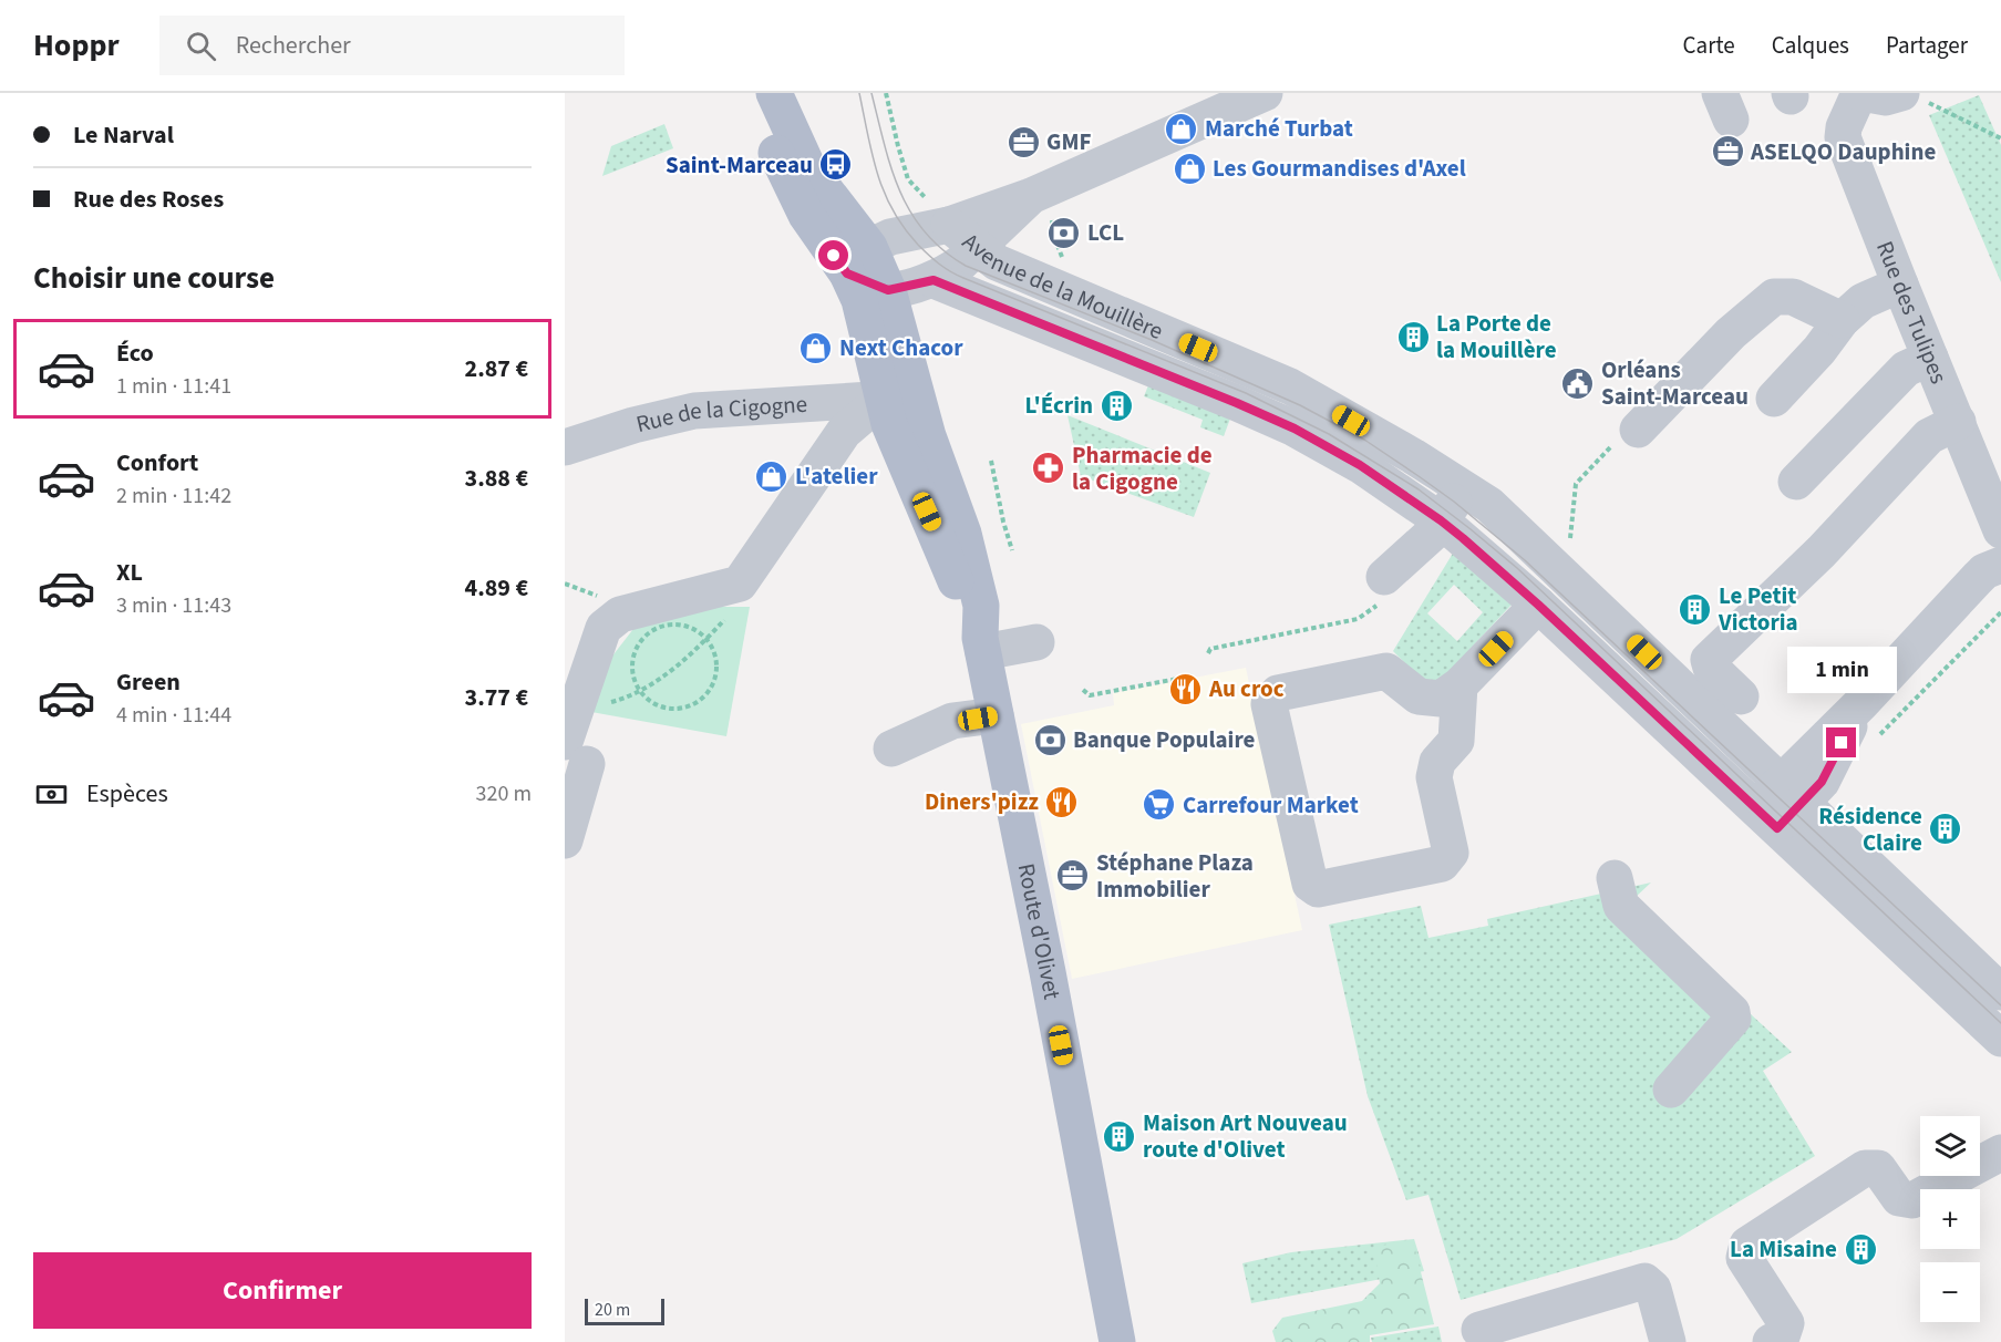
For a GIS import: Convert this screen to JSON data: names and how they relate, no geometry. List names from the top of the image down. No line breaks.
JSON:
{"streets":{"main road":["Route d'Olivet"],"street":["Avenue de la Mouillère","Rue des Tulipes","Rue de la Cigogne"]},"crossings":[["Rue de la Cigogne","Route d'Olivet"]],"places":{"shop":["Marché Turbat","Les Gourmandises d'Axel","Next Chacor","L'atelier"],"office":["GMF","ASELQO Dauphine","Stéphane Plaza Immobilier"],"bus stop":["Saint-Marceau"],"bank":["LCL","Banque Populaire"],"building":["La Porte de la Mouillère","L'Écrin","Le Petit Victoria","Résidence Claire","Maison Art Nouveau route d'Olivet","La Misaine"],"public building":["Orléans Saint-Marceau"],"pharmacy":["Pharmacie de la Cigogne"],"restaurant":["Au croc","Diners'pizz"],"supermarket":["Carrefour Market"]},"scale_bar":"20 m","page":{"header":"Hoppr","search":"Rechercher","nav":["Carte","Calques","Partager"],"banner":["Le Narval","Rue des Roses"],"heading":"Choisir une course","list":[{"name":"Éco","note":"1 min · 11:41","value":"2.87 €"},{"name":"Confort","note":"2 min · 11:42","value":"3.88 €"},{"name":"XL","note":"3 min · 11:43","value":"4.89 €"},{"name":"Green","note":"4 min · 11:44","value":"3.77 €"}],"bubble":"1 min","pay":["Espèces","320 m"],"map_buttons":["+","−"],"buttons":"Confirmer","scale":"20 m"}}
